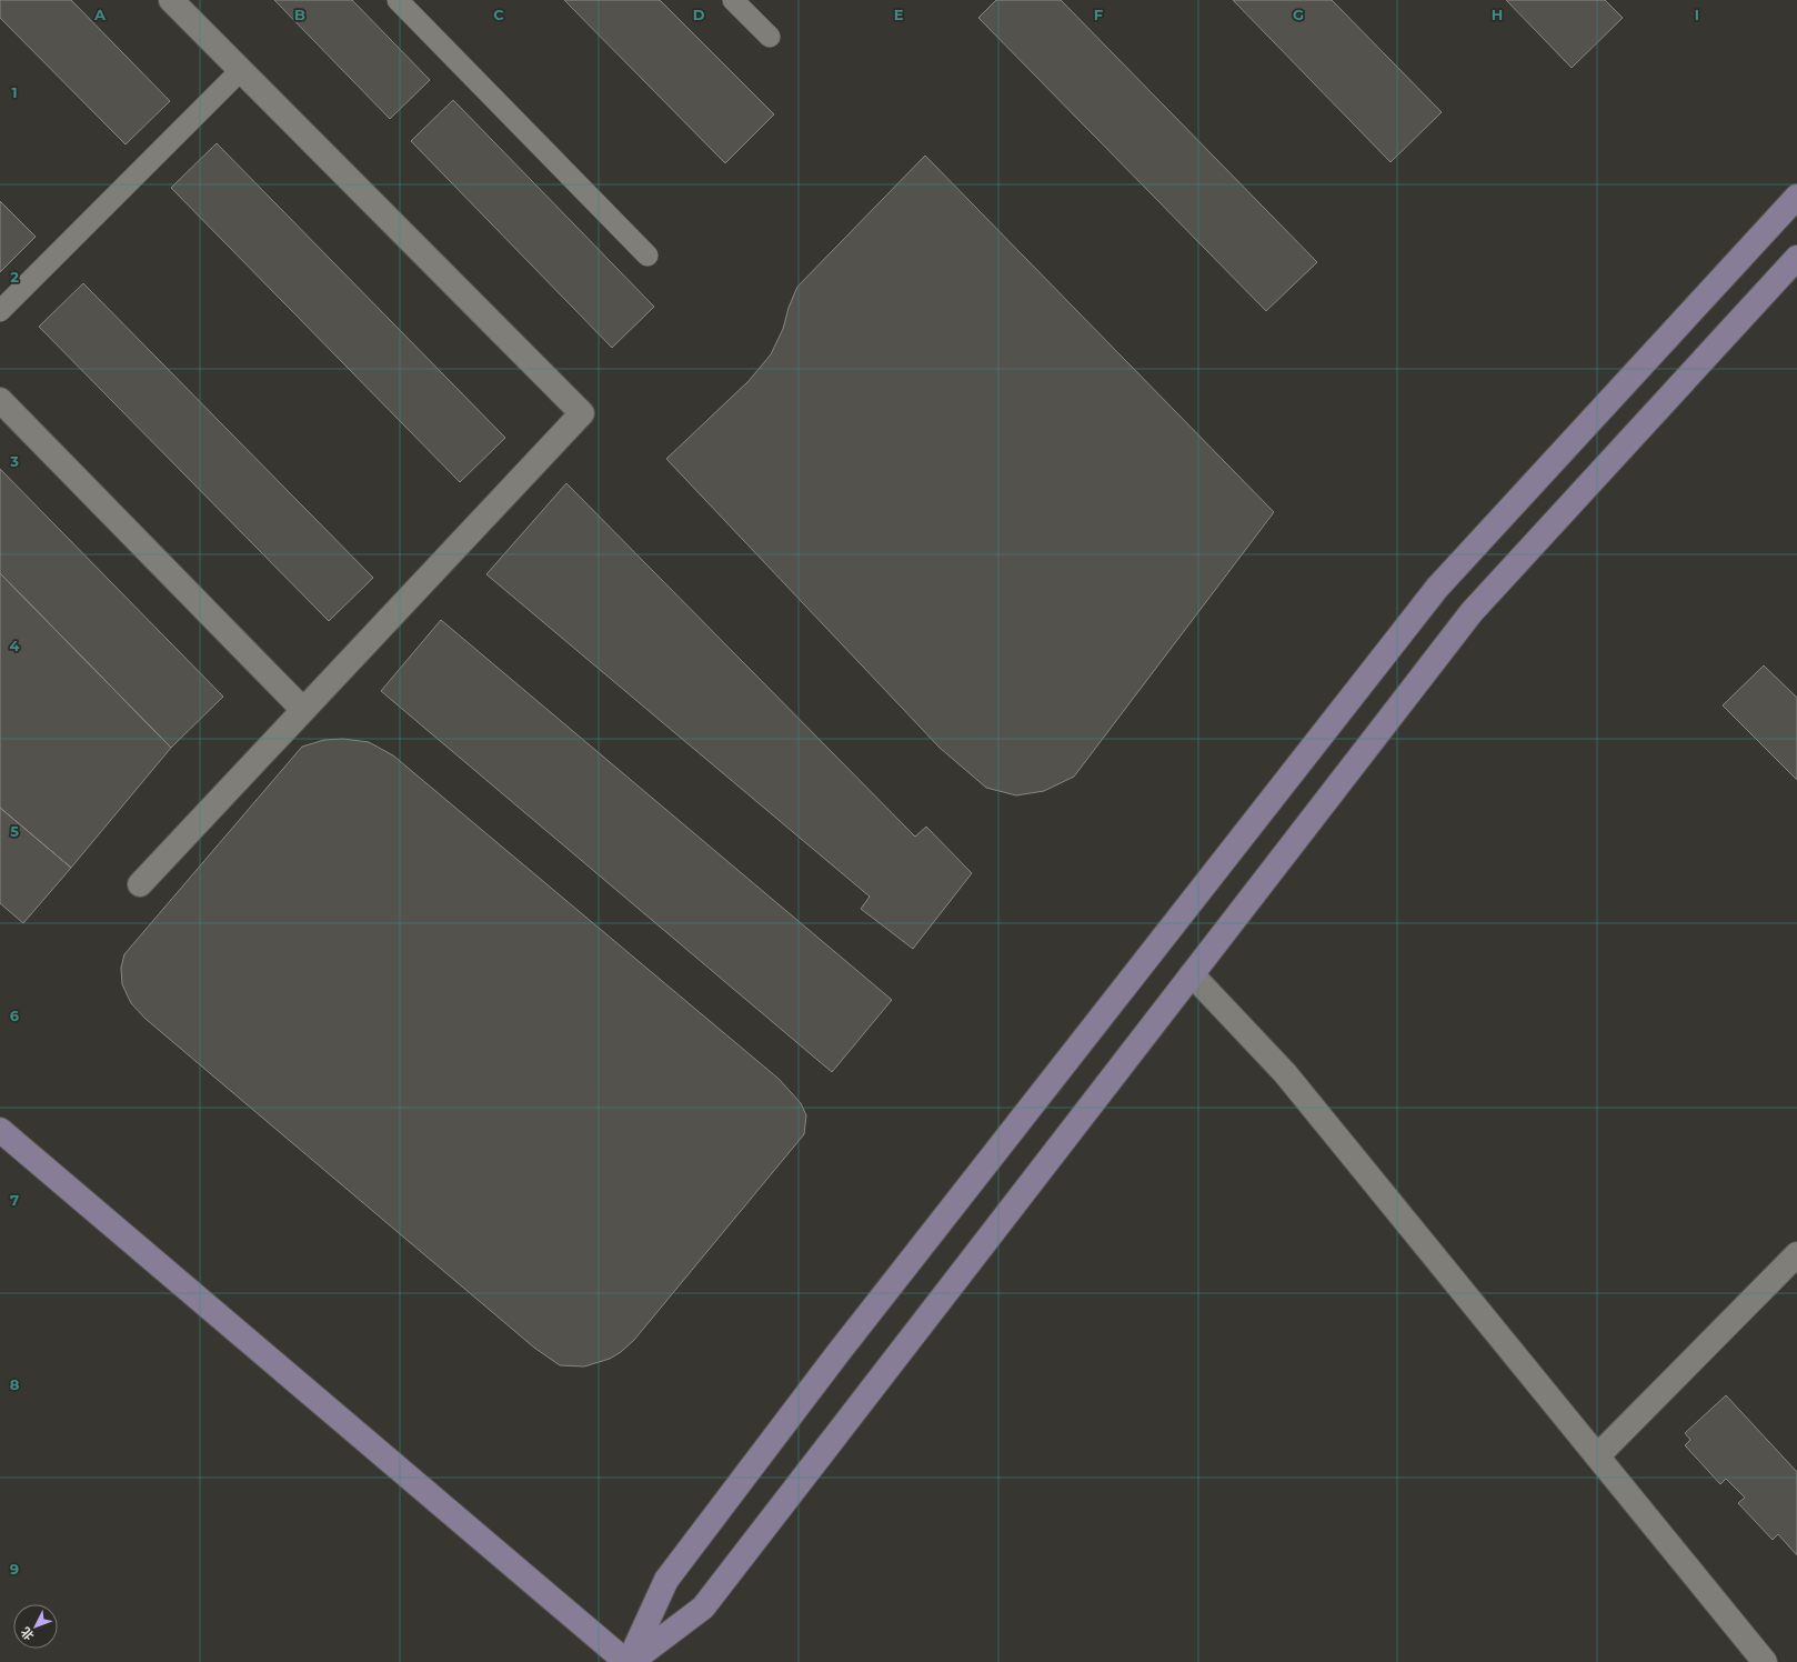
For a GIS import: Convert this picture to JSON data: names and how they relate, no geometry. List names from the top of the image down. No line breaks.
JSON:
{"north":"bottom left","grid":{"columns":["A","B","C","D","E","F","G","H","I"],"rows":["1","2","3","4","5","6","7","8","9"]}}
